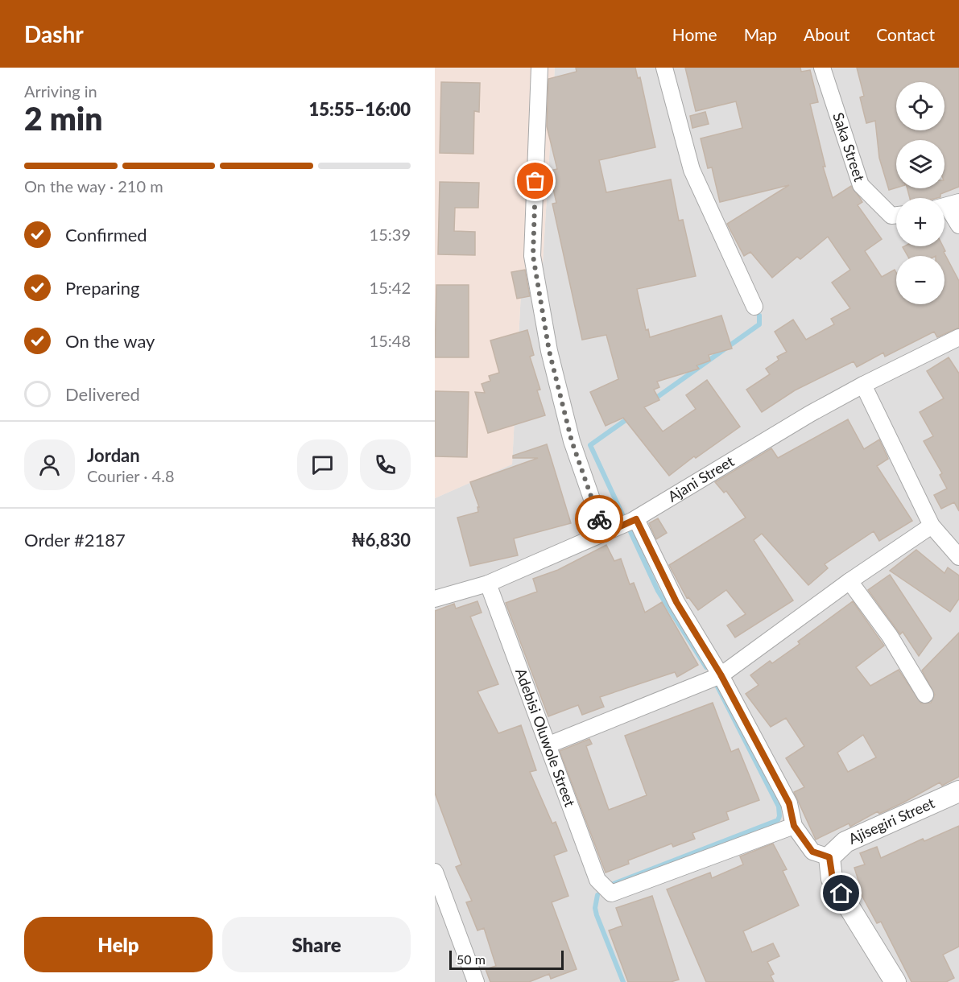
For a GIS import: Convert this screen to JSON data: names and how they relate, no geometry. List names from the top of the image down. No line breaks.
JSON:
{"streets":{"street":["Saka Street","Ajani Street","Adebisi Oluwole Street","Ajisegiri Street"]},"crossings":[["Ajani Street","Adebisi Oluwole Street"]],"scale_bar":"50 m","page":{"header":"Dashr","nav":["Home","Map","About","Contact"],"heading":["2 min","Arriving in","15:55–16:00"],"panel":["Jordan","Courier · 4.8","Order #2187","₦6,830"],"map_buttons":["+","−"],"bar":"On the way · 210 m","list":[["Confirmed","15:39"],["Preparing","15:42"],["On the way","15:48"],"Delivered"],"buttons":["Help","Share"],"scale":"50 m"}}
